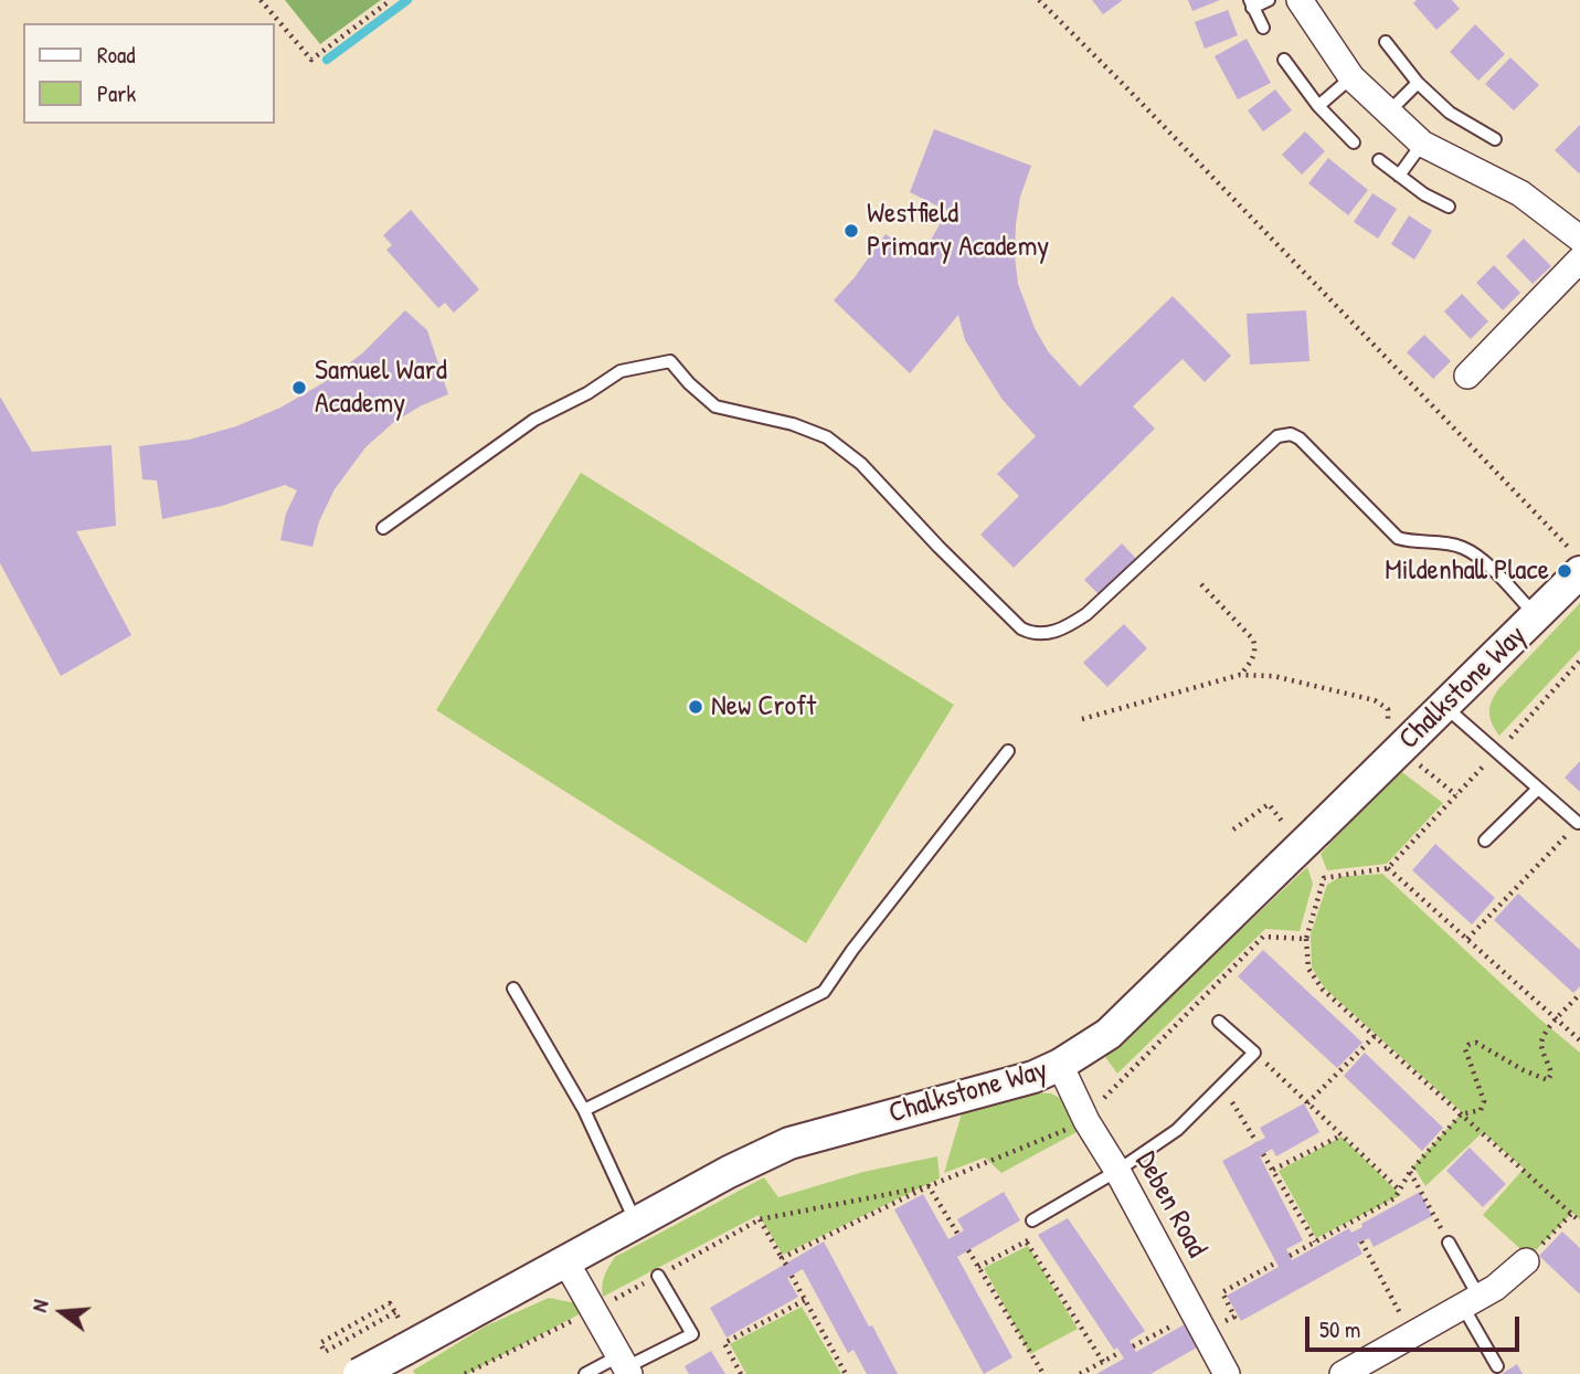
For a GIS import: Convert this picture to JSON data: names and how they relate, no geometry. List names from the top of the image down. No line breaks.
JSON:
{"streets":{"street":["Chalkstone Way","Deben Road"]},"crossings":[["Chalkstone Way","Deben Road"]],"places":["Westfield Primary Academy","Samuel Ward Academy","Mildenhall Place","New Croft"],"legend":["Road","Park"],"scale_bar":"50 m","north":"left"}
